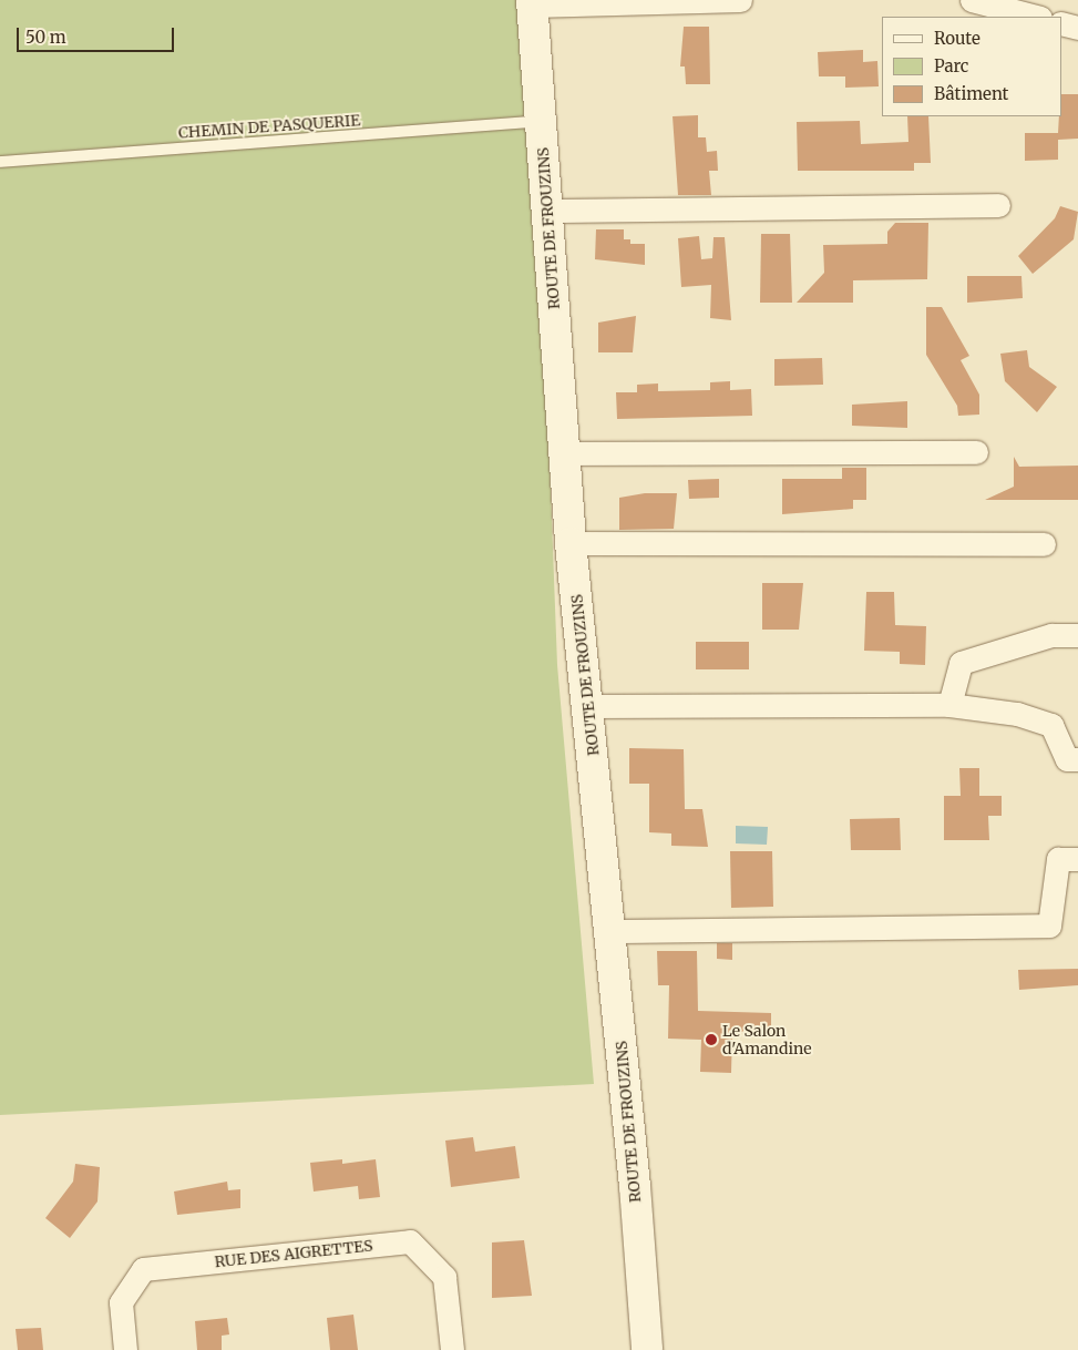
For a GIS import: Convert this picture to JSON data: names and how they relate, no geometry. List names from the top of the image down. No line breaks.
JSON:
{"streets":{"main road":["ROUTE DE FROUZINS"],"street":["RUE DES AIGRETTES"],"lane":["CHEMIN DE PASQUERIE"]},"crossings":[["CHEMIN DE PASQUERIE","ROUTE DE FROUZINS"]],"places":["Le Salon d'Amandine"],"legend":["Route","Parc","Bâtiment"],"scale_bar":"50 m"}
